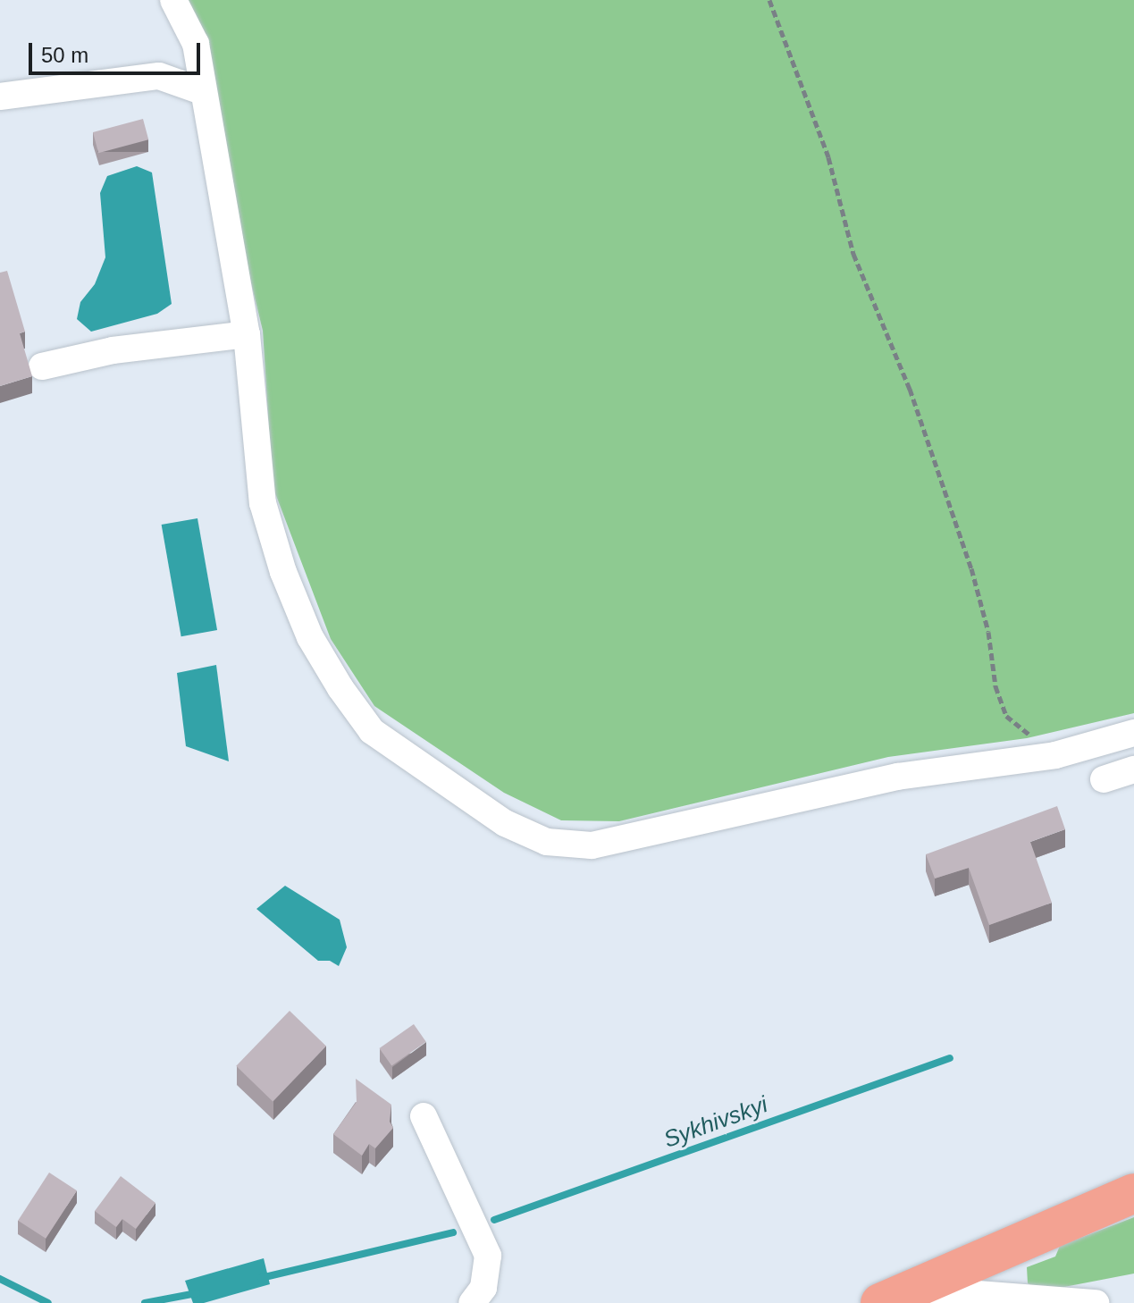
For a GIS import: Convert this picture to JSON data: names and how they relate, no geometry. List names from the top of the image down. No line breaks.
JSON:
{"water":["Sykhivskyi"],"scale_bar":"50 m"}
